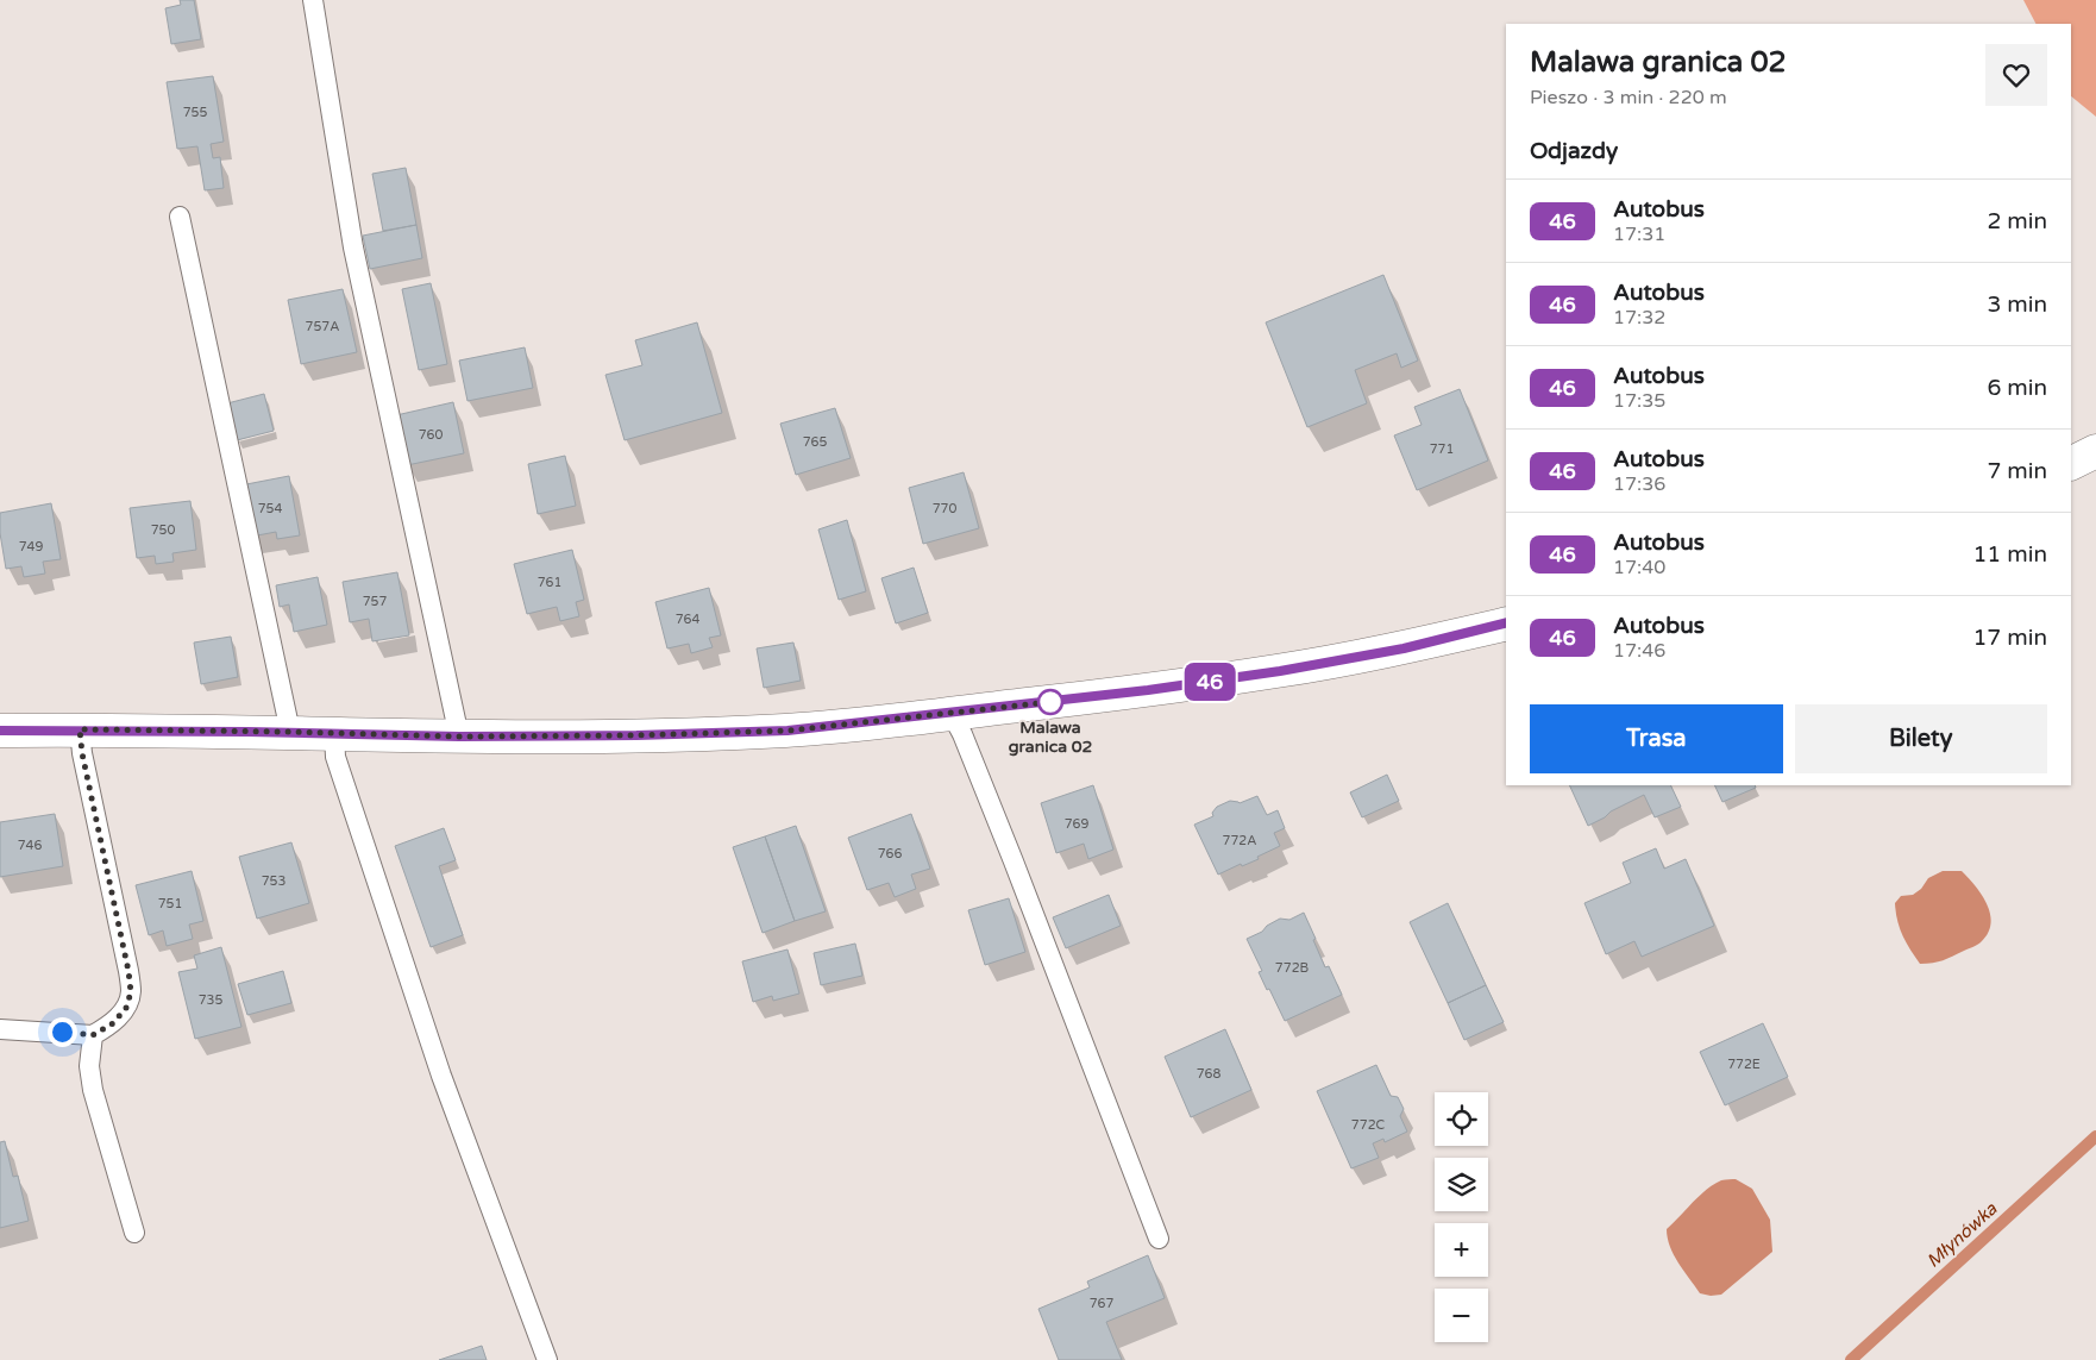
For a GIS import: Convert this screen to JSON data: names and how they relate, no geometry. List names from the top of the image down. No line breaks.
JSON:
{"water":["Młynówka"],"places":["Malawa granica 02"],"lines":["bus line 46"],"house_numbers":["755","757A","760","765","771","754","770","750","749","761","757","764","769","772A","746","766","753","751","772B","735","772E","768","772C","767"],"page":{"on_map":"46","heading":[["Malawa granica 02","Pieszo · 3 min · 220 m"],"Odjazdy"],"list":[{"mark":"46","name":"Autobus","note":"17:31","value":"2 min"},{"mark":"46","name":"Autobus","note":"17:32","value":"3 min"},{"mark":"46","name":"Autobus","note":"17:35","value":"6 min"},{"mark":"46","name":"Autobus","note":"17:36","value":"7 min"},{"mark":"46","name":"Autobus","note":"17:40","value":"11 min"},{"mark":"46","name":"Autobus","note":"17:46","value":"17 min"}],"buttons":["Trasa","Bilety"],"map_buttons":["+","−"]}}
